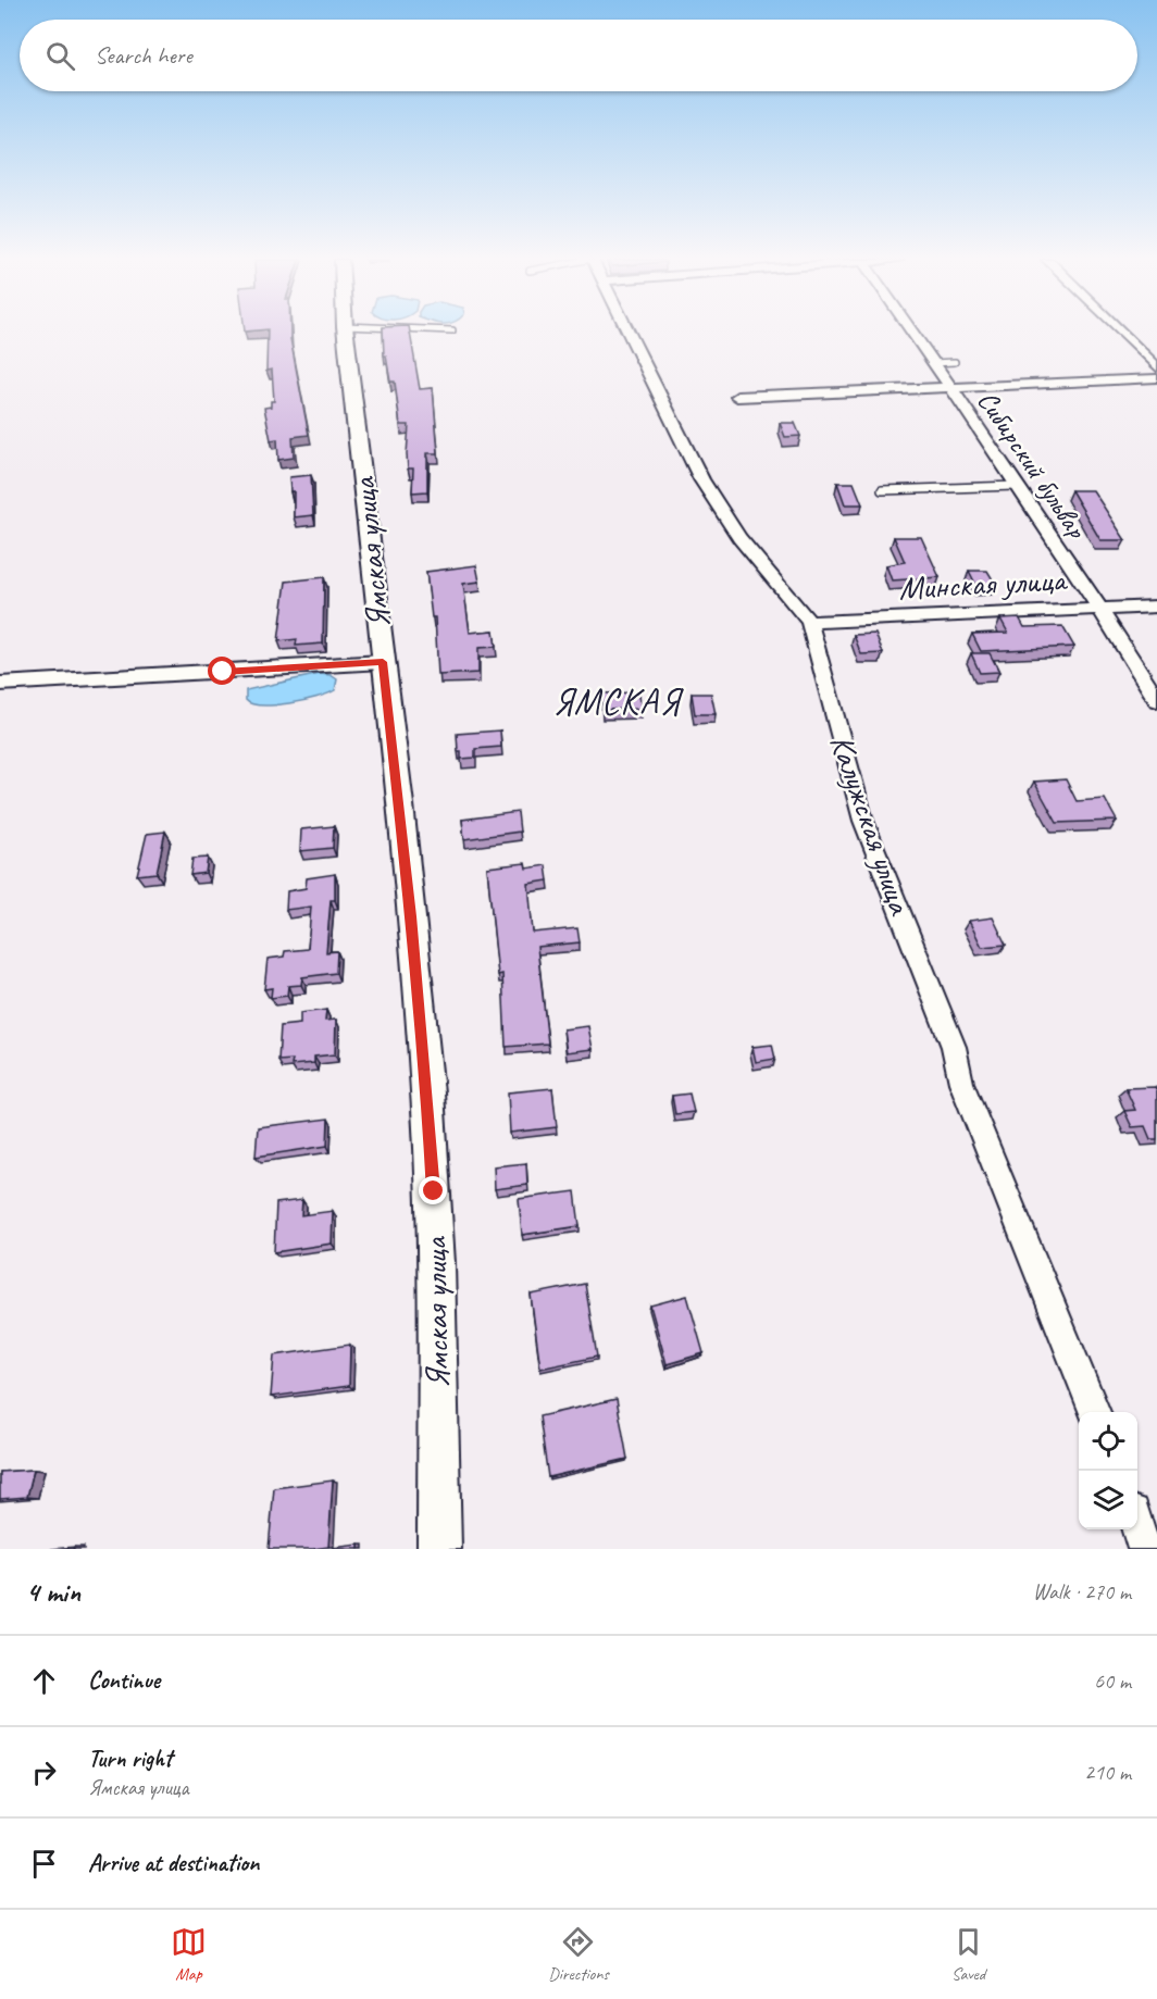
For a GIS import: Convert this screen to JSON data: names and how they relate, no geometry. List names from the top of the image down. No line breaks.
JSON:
{"streets":{"main road":["Ямская улица"],"street":["Сибирский бульвар","Минская улица","Калужская улица"]},"crossings":[["Сибирский бульвар","Минская улица"],["Минская улица","Калужская улица"]],"districts":["ЯМСКАЯ"],"page":{"search":"Search here","heading":["4 min","Walk · 270 m"],"list":[["Continue","60 m"],["Turn right","Ямская улица","210 m"],"Arrive at destination"],"nav":["Map","Directions","Saved"]}}
